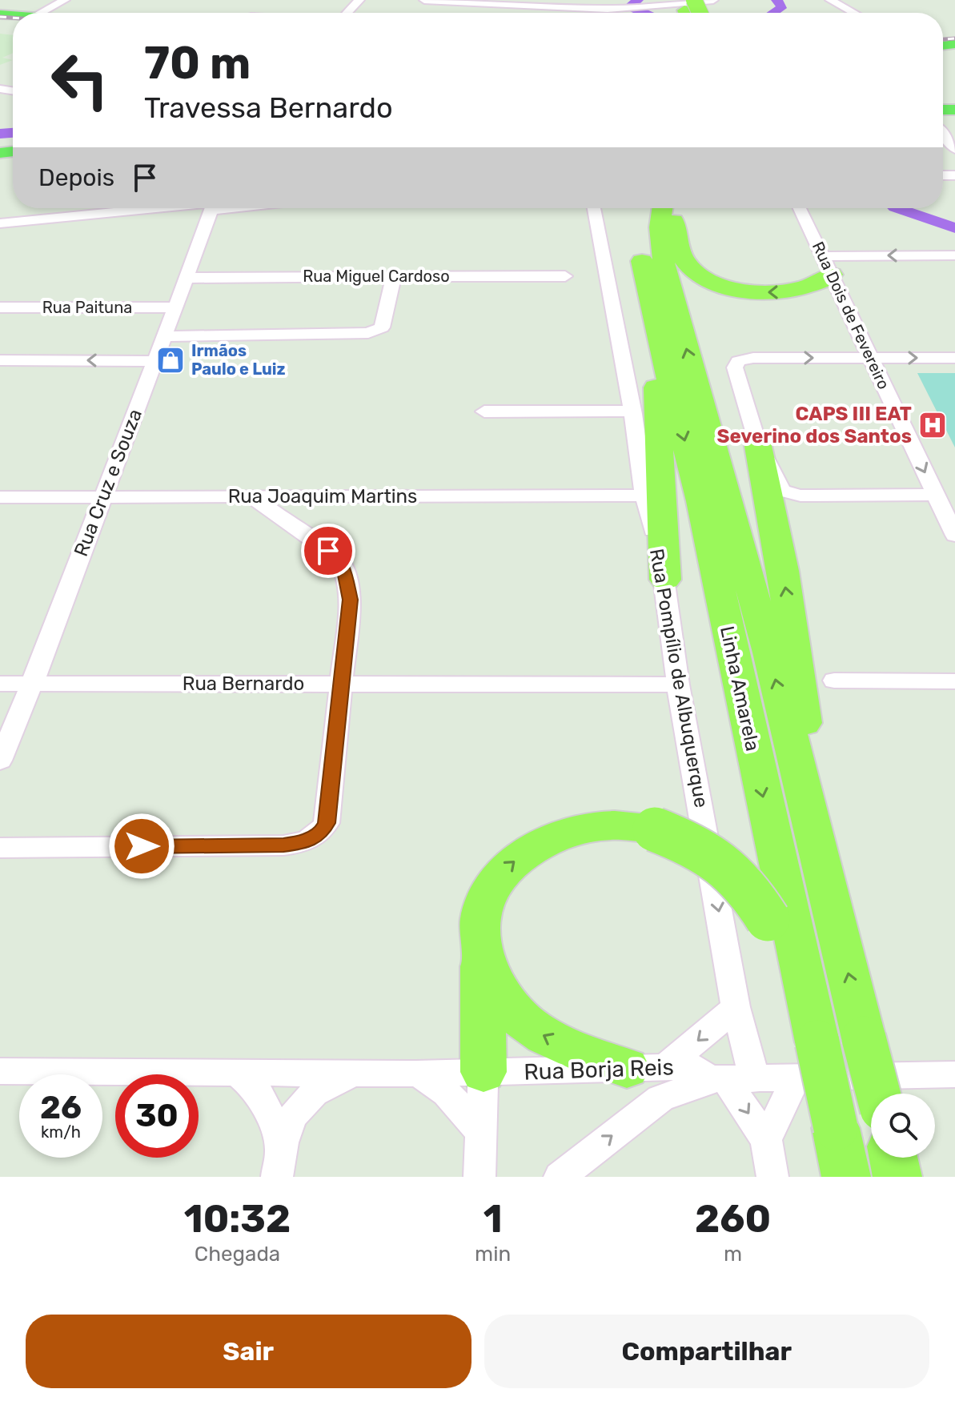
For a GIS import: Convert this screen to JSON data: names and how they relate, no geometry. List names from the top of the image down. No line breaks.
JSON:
{"streets":{"highway":["Linha Amarela"],"street":["Rua Miguel Cardoso","Rua Paituna","Rua Dois de Fevereiro","Rua Cruz e Souza","Rua Joaquim Martins","Rua Pompílio de Albuquerque","Rua Bernardo","Rua Borja Reis"]},"crossings":[["Rua Miguel Cardoso","Rua Cruz e Souza"],["Rua Paituna","Rua Cruz e Souza"],["Rua Cruz e Souza","Rua Joaquim Martins"],["Rua Cruz e Souza","Rua Bernardo"],["Rua Joaquim Martins","Rua Pompílio de Albuquerque"],["Rua Pompílio de Albuquerque","Rua Bernardo"],["Rua Pompílio de Albuquerque","Rua Borja Reis"],["Linha Amarela","Rua Borja Reis"]],"one_way":["Rua Dois de Fevereiro","Rua Pompílio de Albuquerque"],"places":{"shop":["Irmãos Paulo e Luiz"],"hospital":["CAPS III EAT Severino dos Santos"]},"page":{"turn":["70 m","Travessa Bernardo"],"then":"Depois","speed":"26 km/h","limit":"30","eta":["10:32","Chegada","1","min","260","m"],"buttons":["Sair","Compartilhar"]}}
